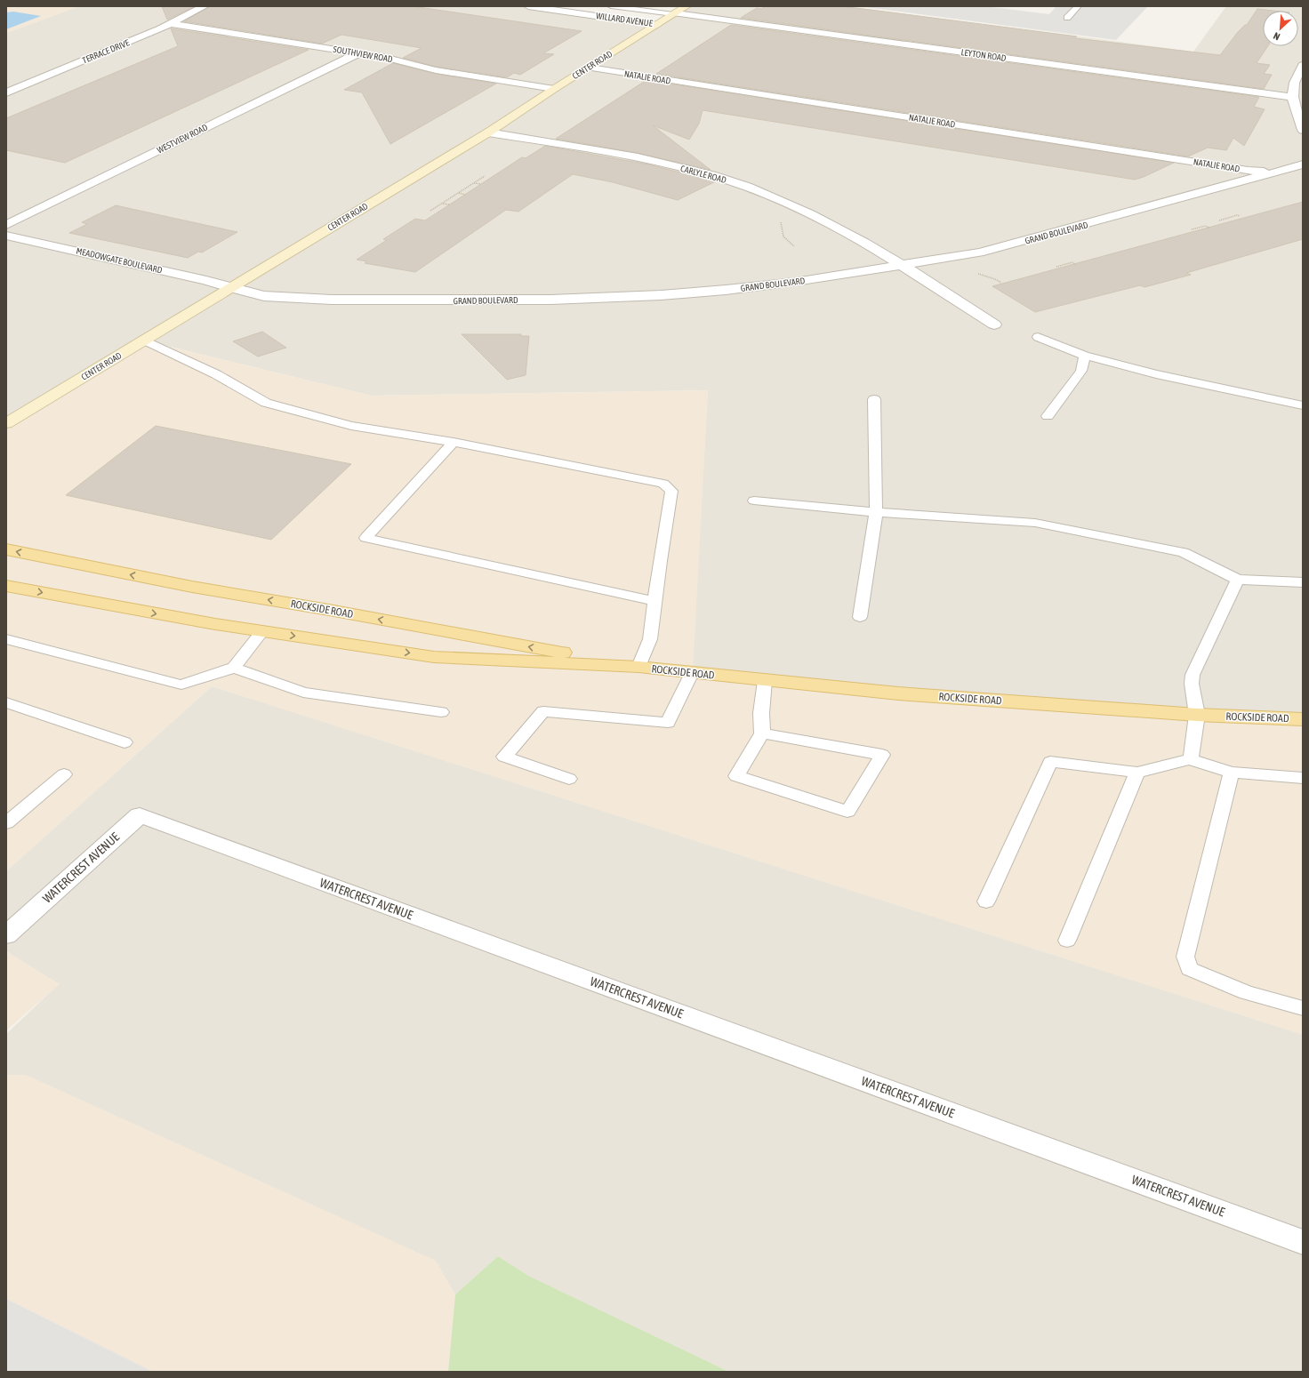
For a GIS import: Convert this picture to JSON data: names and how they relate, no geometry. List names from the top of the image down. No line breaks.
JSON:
{"streets":{"main road":["CENTER ROAD","ROCKSIDE ROAD"],"street":["WILLARD AVENUE","TERRACE DRIVE","SOUTHVIEW ROAD","LEYTON ROAD","NATALIE ROAD","WESTVIEW ROAD","CARLYLE ROAD","GRAND BOULEVARD","MEADOWGATE BOULEVARD","WATERCREST AVENUE"]},"crossings":[["WILLARD AVENUE","CENTER ROAD"],["TERRACE DRIVE","SOUTHVIEW ROAD"],["SOUTHVIEW ROAD","CENTER ROAD"],["SOUTHVIEW ROAD","WESTVIEW ROAD"],["LEYTON ROAD","CENTER ROAD"],["CENTER ROAD","NATALIE ROAD"],["CENTER ROAD","CARLYLE ROAD"],["CENTER ROAD","GRAND BOULEVARD"],["CENTER ROAD","MEADOWGATE BOULEVARD"],["NATALIE ROAD","GRAND BOULEVARD"],["CARLYLE ROAD","GRAND BOULEVARD"],["GRAND BOULEVARD","MEADOWGATE BOULEVARD"]],"north":"bottom left"}
